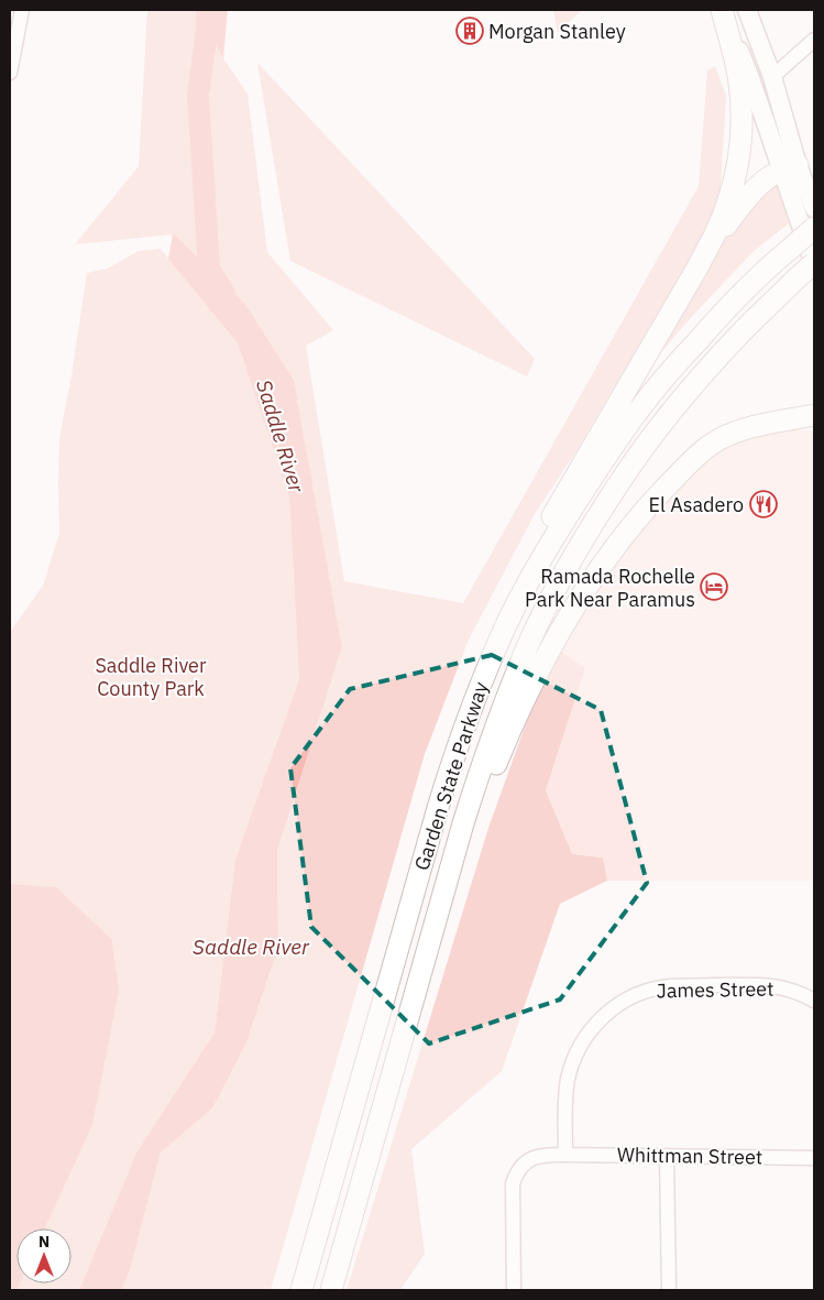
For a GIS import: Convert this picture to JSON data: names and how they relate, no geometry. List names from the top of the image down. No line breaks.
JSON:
{"streets":{"highway":["Garden State Parkway"],"street":["James Street","Whittman Street"]},"crossings":[["James Street","Whittman Street"]],"water":["Saddle River"],"parks":["Saddle River County Park"],"places":{"building":["Morgan Stanley"],"restaurant":["El Asadero"],"hotel":["Ramada Rochelle Park Near Paramus"]},"north":"top"}
